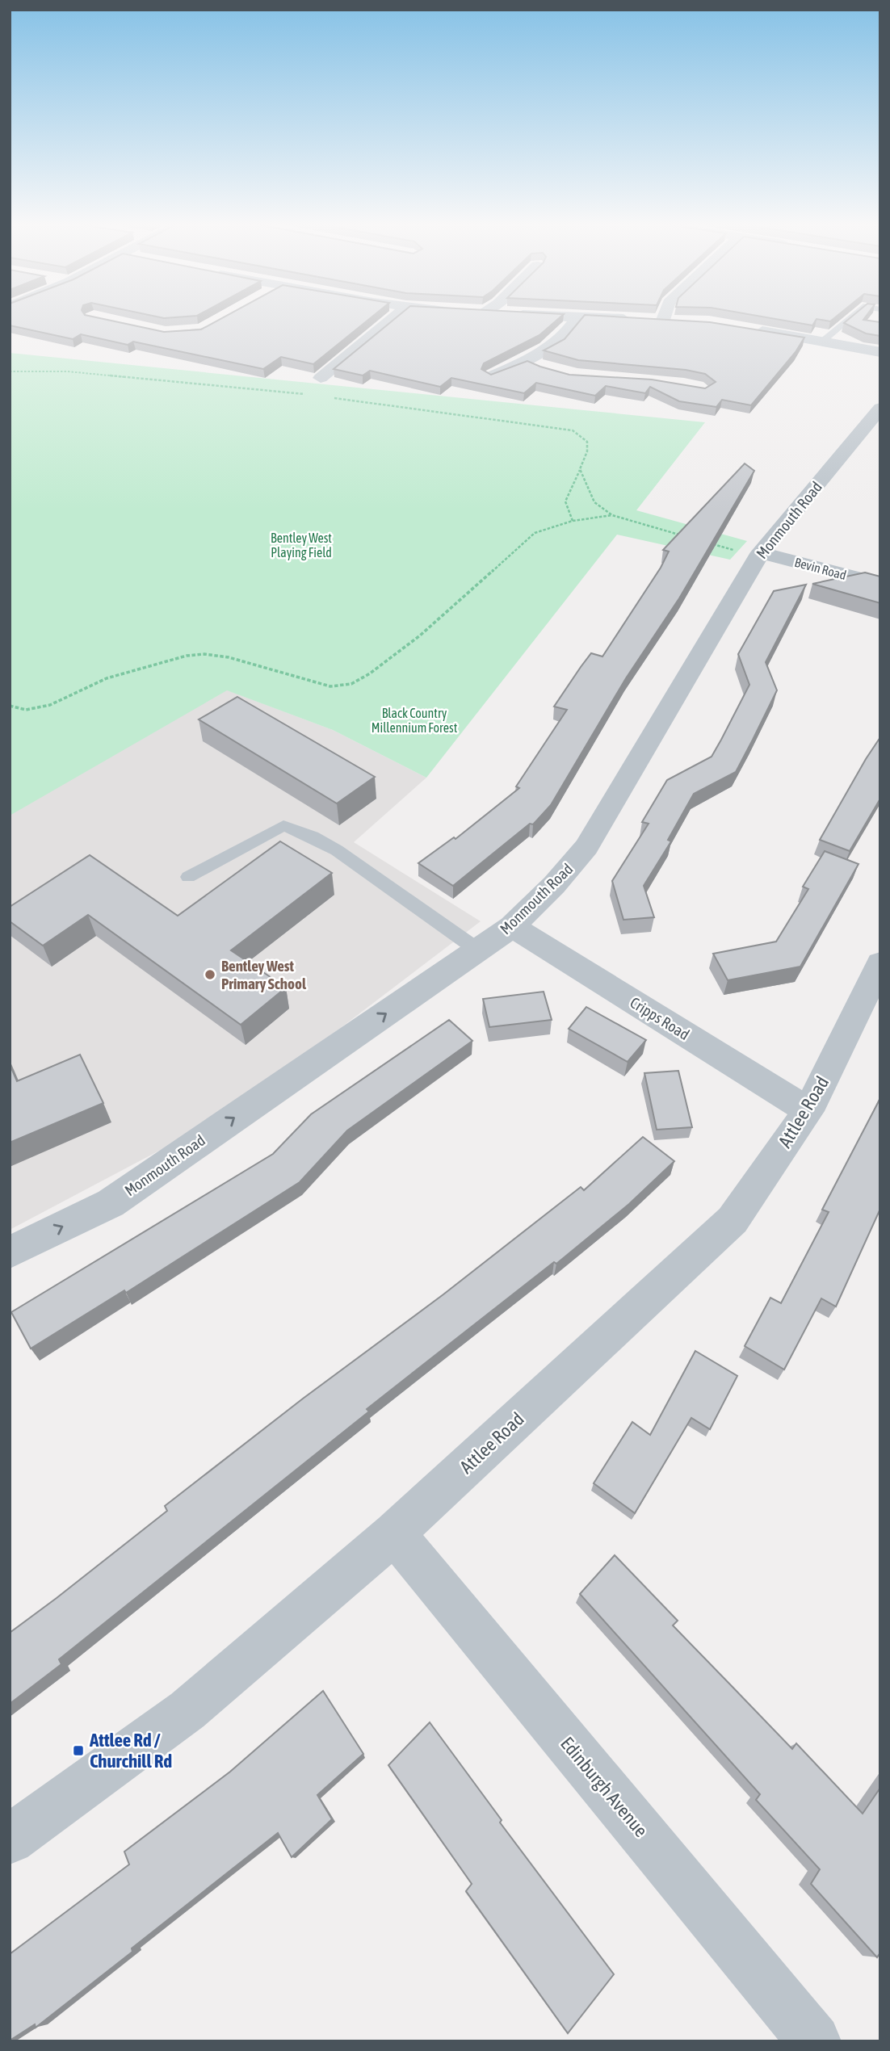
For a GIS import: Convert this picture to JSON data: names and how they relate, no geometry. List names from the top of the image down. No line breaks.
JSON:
{"streets":{"street":["Monmouth Road","Bevin Road","Cripps Road","Attlee Road","Edinburgh Avenue"]},"crossings":[["Monmouth Road","Bevin Road"],["Monmouth Road","Cripps Road"],["Cripps Road","Attlee Road"],["Attlee Road","Edinburgh Avenue"]],"one_way":["Monmouth Road"],"parks":["Bentley West Playing Field","Black Country Millennium Forest"],"places":{"other":["Bentley West Primary School"],"transit":["Attlee Rd / Churchill Rd"]}}
